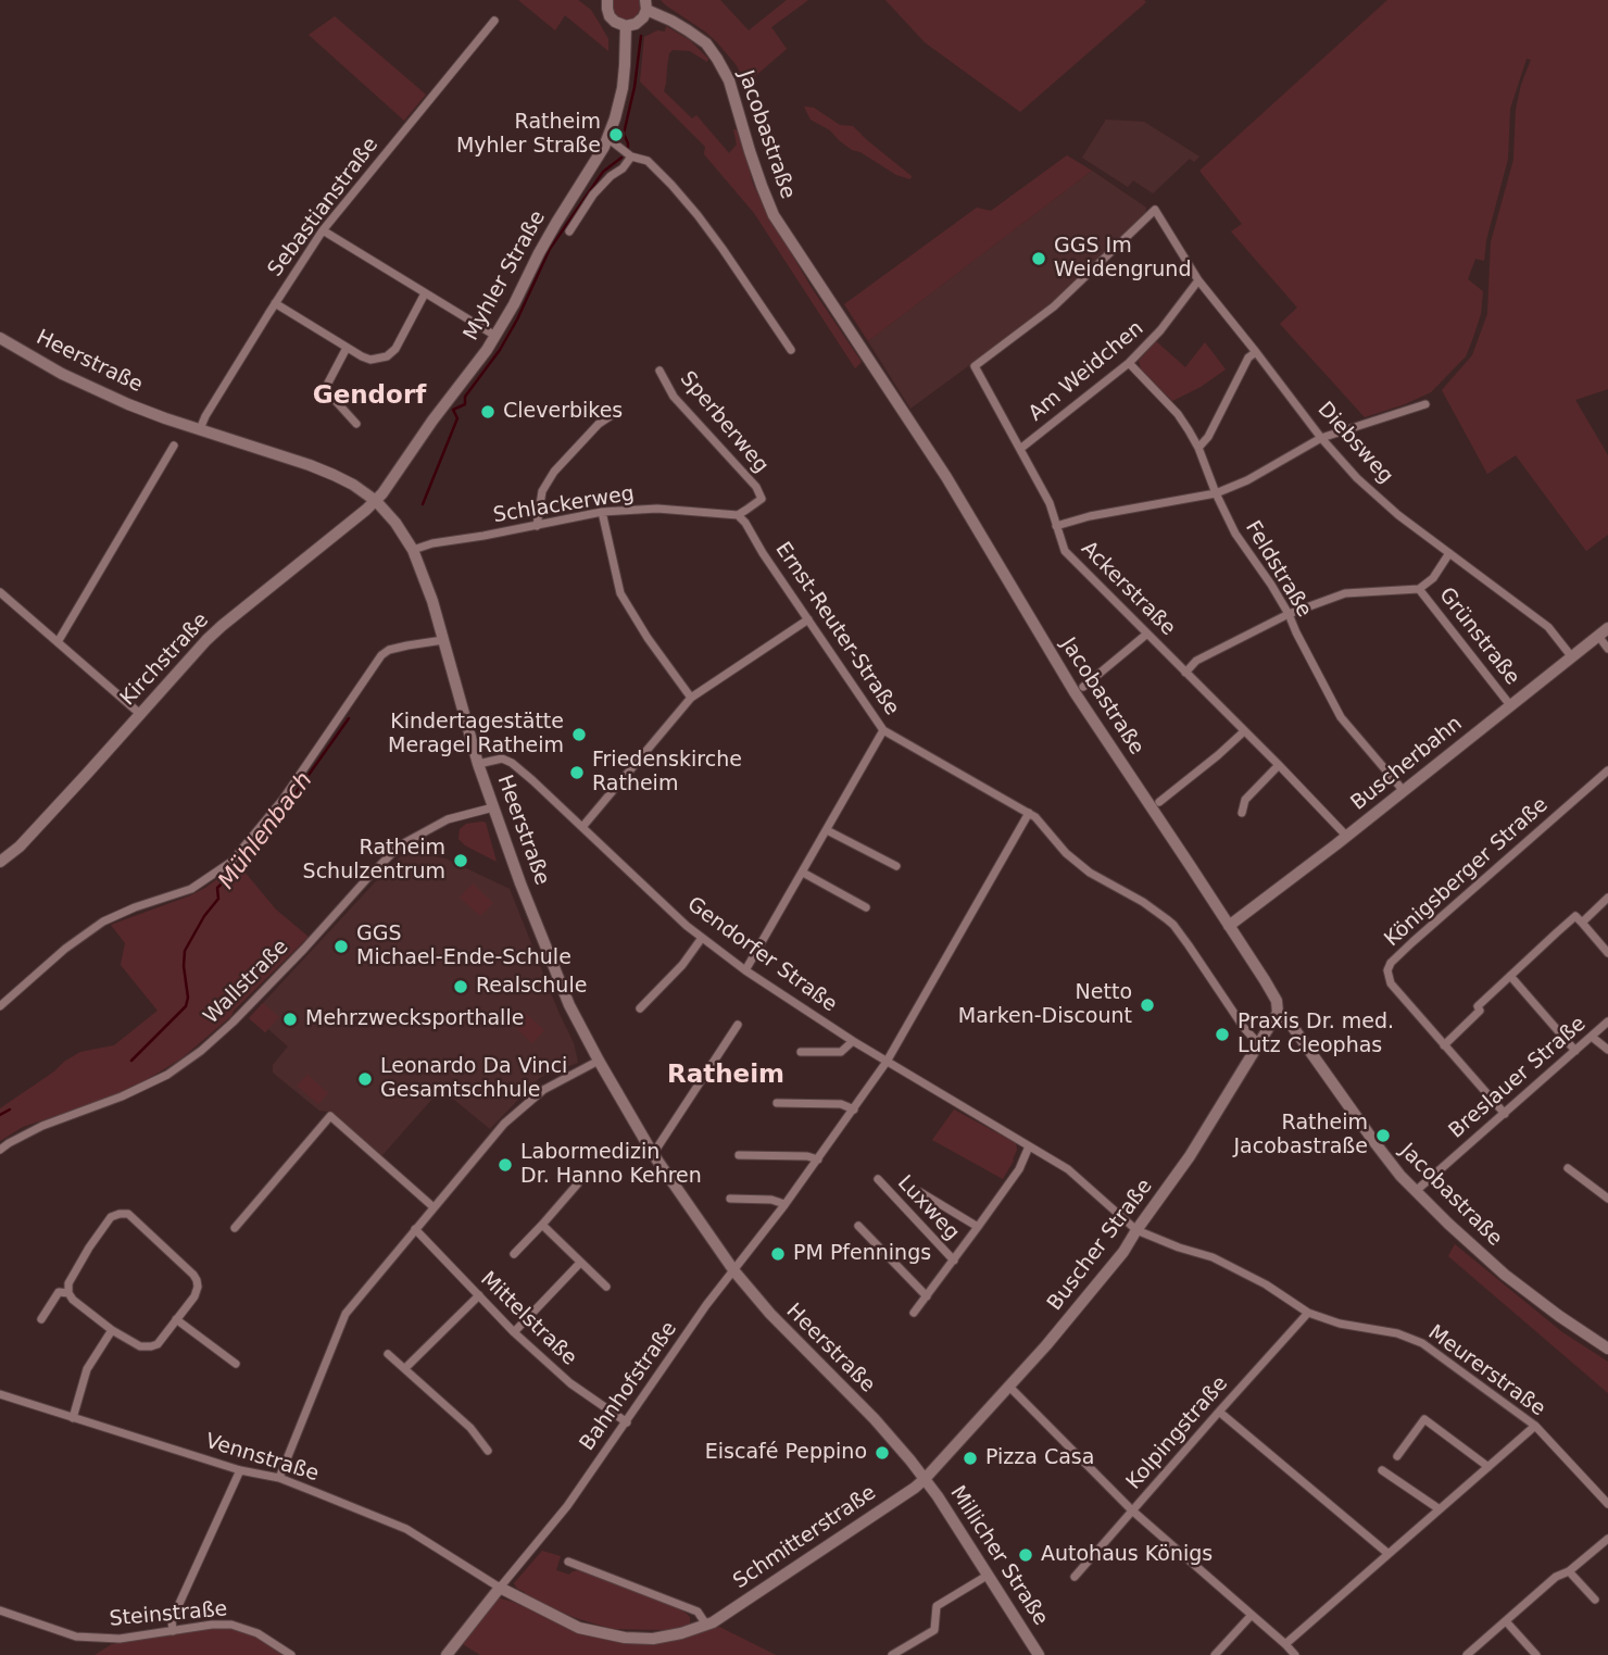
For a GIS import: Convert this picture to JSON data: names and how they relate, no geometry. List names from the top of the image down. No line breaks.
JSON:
{"streets":{"main road":["Jacobastraße","Myhler Straße","Heerstraße","Kirchstraße","Buscherbahn","Buscher Straße","Schmitterstraße","Millicher Straße"],"street":["Sebastianstraße","Am Weidchen","Sperberweg","Diebsweg","Schlackerweg","Feldstraße","Ackerstraße","Ernst-Reuter-Straße","Grünstraße","Königsberger Straße","Gendorfer Straße","Wallstraße","Breslauer Straße","Luxweg","Mittelstraße","Meurerstraße","Bahnhofstraße","Kolpingstraße","Vennstraße","Steinstraße"]},"crossings":[["Jacobastraße","Buscherbahn"],["Jacobastraße","Breslauer Straße"],["Jacobastraße","Buscher Straße"],["Sebastianstraße","Heerstraße"],["Myhler Straße","Heerstraße"],["Myhler Straße","Kirchstraße"],["Heerstraße","Schlackerweg"],["Heerstraße","Kirchstraße"],["Heerstraße","Gendorfer Straße"],["Heerstraße","Wallstraße"],["Heerstraße","Buscher Straße"],["Heerstraße","Bahnhofstraße"],["Heerstraße","Schmitterstraße"],["Heerstraße","Millicher Straße"],["Am Weidchen","Diebsweg"],["Am Weidchen","Feldstraße"],["Am Weidchen","Ackerstraße"],["Sperberweg","Schlackerweg"],["Sperberweg","Ernst-Reuter-Straße"],["Diebsweg","Ackerstraße"],["Diebsweg","Buscherbahn"],["Schlackerweg","Ernst-Reuter-Straße"],["Feldstraße","Buscherbahn"],["Ackerstraße","Buscherbahn"],["Ernst-Reuter-Straße","Buscher Straße"],["Ernst-Reuter-Straße","Bahnhofstraße"],["Grünstraße","Buscherbahn"],["Königsberger Straße","Breslauer Straße"],["Gendorfer Straße","Meurerstraße"],["Gendorfer Straße","Bahnhofstraße"],["Luxweg","Meurerstraße"],["Buscher Straße","Meurerstraße"],["Buscher Straße","Schmitterstraße"],["Buscher Straße","Millicher Straße"],["Mittelstraße","Bahnhofstraße"],["Meurerstraße","Bahnhofstraße"],["Meurerstraße","Kolpingstraße"],["Bahnhofstraße","Vennstraße"],["Bahnhofstraße","Schmitterstraße"],["Vennstraße","Schmitterstraße"],["Schmitterstraße","Millicher Straße"]],"districts":["Gendorf","Ratheim"],"water":["Mühlenbach"],"places":["Ratheim Myhler Straße","GGS Im Weidengrund","Cleverbikes","Kindertagestätte Meragel Ratheim","Friedenskirche Ratheim","Ratheim Schulzentrum","GGS Michael-Ende-Schule","Realschule","Netto Marken-Discount","Mehrzwecksporthalle","Praxis Dr. med. Lutz Cleophas","Leonardo Da Vinci Gesamtschhule","Ratheim Jacobastraße","Labormedizin Dr. Hanno Kehren","PM Pfennings","Eiscafé Peppino","Pizza Casa","Autohaus Königs"]}
